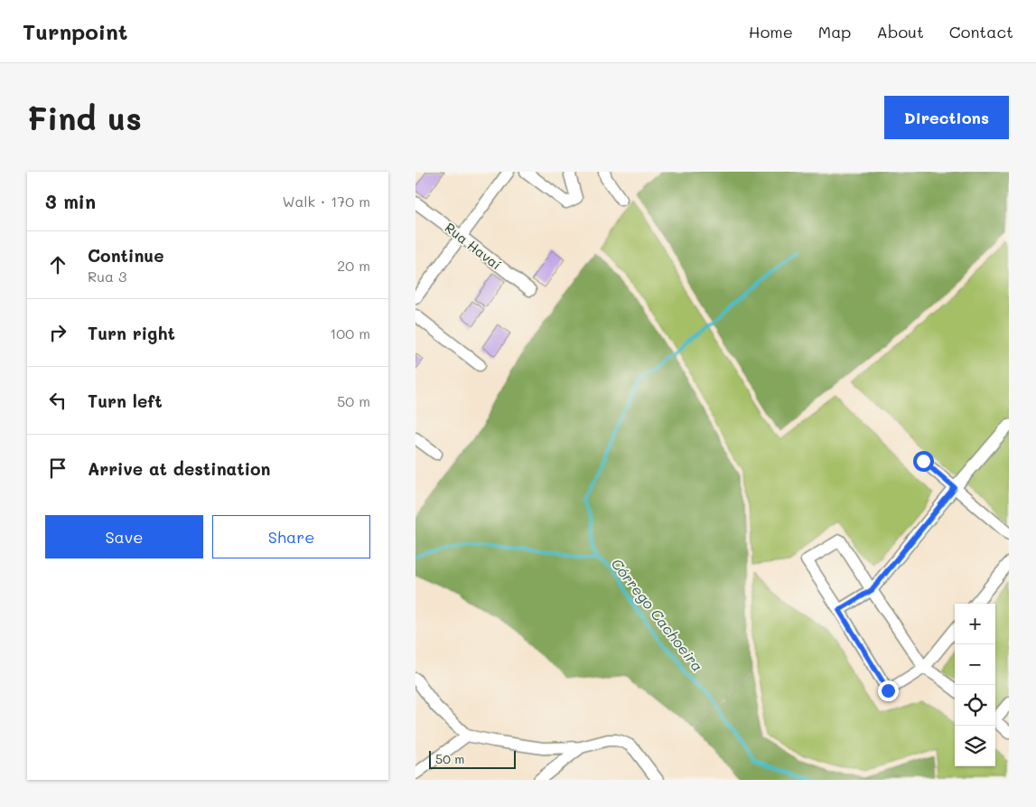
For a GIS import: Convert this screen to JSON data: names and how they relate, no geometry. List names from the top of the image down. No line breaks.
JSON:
{"streets":{"street":["Rua Havaí"]},"water":["Córrego Cachoeira"],"scale_bar":"50 m","page":{"header":"Turnpoint","nav":["Home","Map","About","Contact"],"buttons":["Directions",["Save","Share"]],"title":"Find us","heading":["3 min","Walk · 170 m"],"list":[["Continue","Rua 3","20 m"],["Turn right","100 m"],["Turn left","50 m"],"Arrive at destination"],"map_buttons":["+","−"],"scale":"50 m"}}
